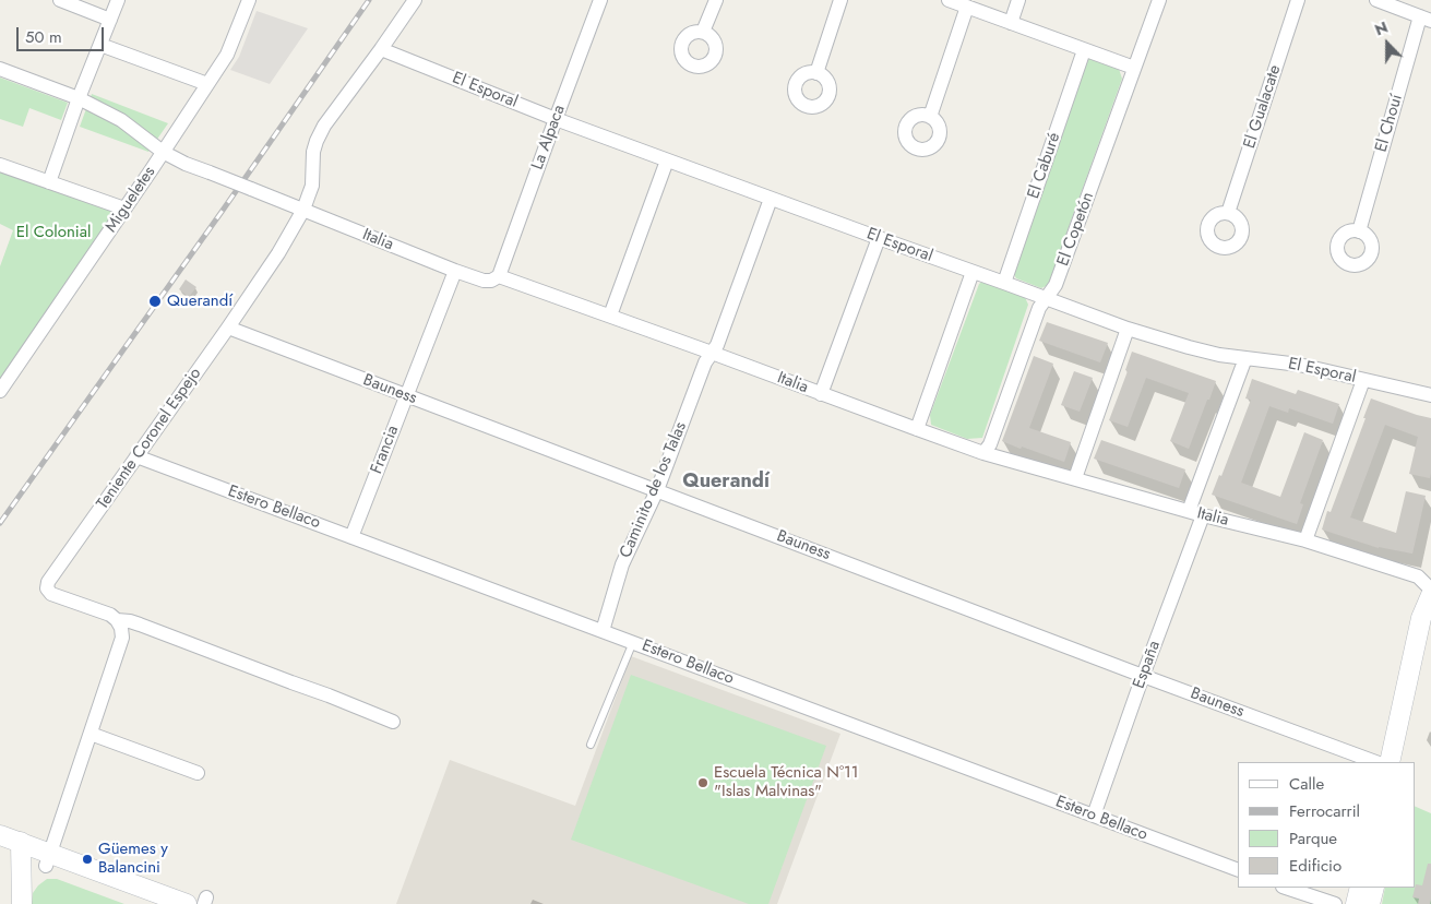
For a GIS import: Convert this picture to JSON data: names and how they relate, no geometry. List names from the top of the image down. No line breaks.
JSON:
{"streets":{"street":["El Esporal","El Gualacate","El Chouí","La Alpaca","El Caburé","Migueletes","El Copetón","Italia","Bauness","Teniente Coronel Espejo","Francia","Caminito de los Talas","Estero Bellaco","España"]},"crossings":[["El Esporal","La Alpaca"],["El Esporal","El Caburé"],["El Esporal","El Copetón"],["El Esporal","Teniente Coronel Espejo"],["El Esporal","Caminito de los Talas"],["La Alpaca","Italia"],["Migueletes","Italia"],["El Copetón","Italia"],["Italia","Teniente Coronel Espejo"],["Italia","Francia"],["Italia","Caminito de los Talas"],["Italia","España"],["Bauness","Teniente Coronel Espejo"],["Bauness","Francia"],["Bauness","Caminito de los Talas"],["Bauness","España"],["Teniente Coronel Espejo","Estero Bellaco"],["Francia","Estero Bellaco"],["Caminito de los Talas","Estero Bellaco"],["Estero Bellaco","España"]],"districts":["Querandí"],"parks":["El Colonial"],"places":["Querandí","Escuela Técnica N°11 \"Islas Malvinas\"","Güemes y Balancini"],"legend":["Calle","Ferrocarril","Parque","Edificio"],"scale_bar":"50 m","north":"top"}
